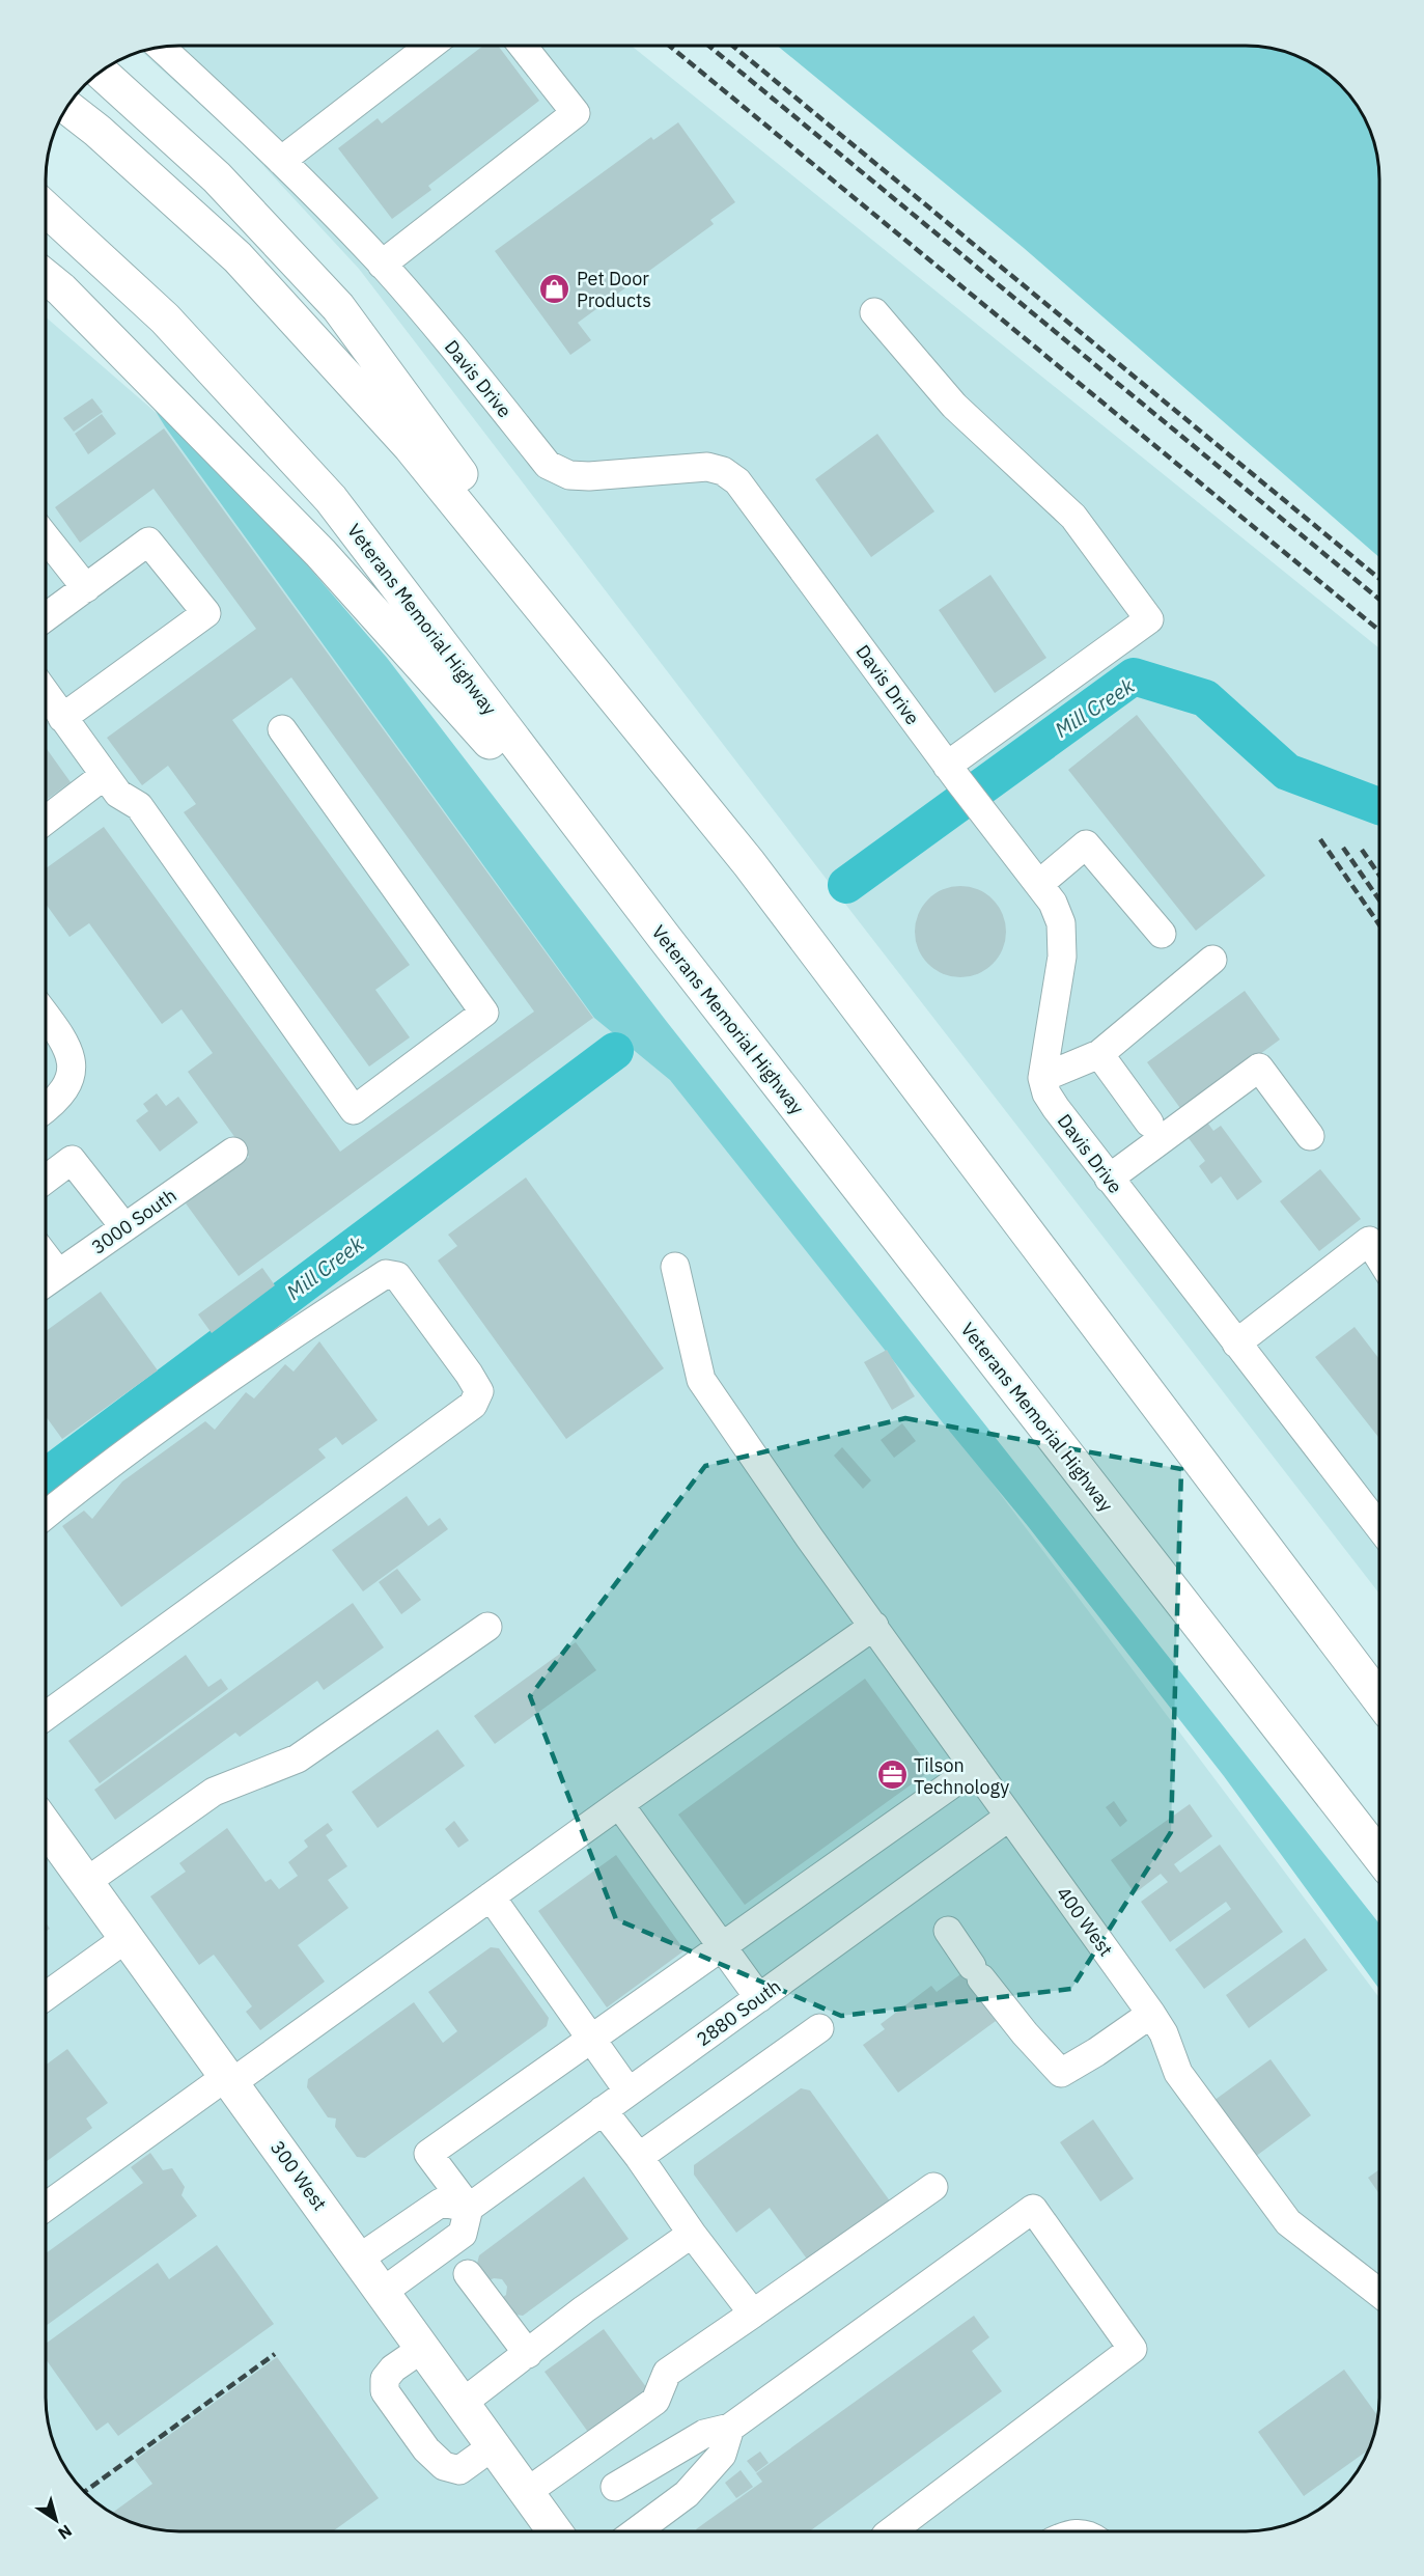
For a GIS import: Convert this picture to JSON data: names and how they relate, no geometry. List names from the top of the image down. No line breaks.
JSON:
{"streets":{"main road":["Veterans Memorial Highway","300 West"],"street":["Davis Drive","3000 South","400 West","2880 South"]},"crossings":[["400 West","2880 South"]],"water":["Mill Creek"],"places":{"shop":["Pet Door Products"],"office":["Tilson Technology"]},"north":"bottom right"}
